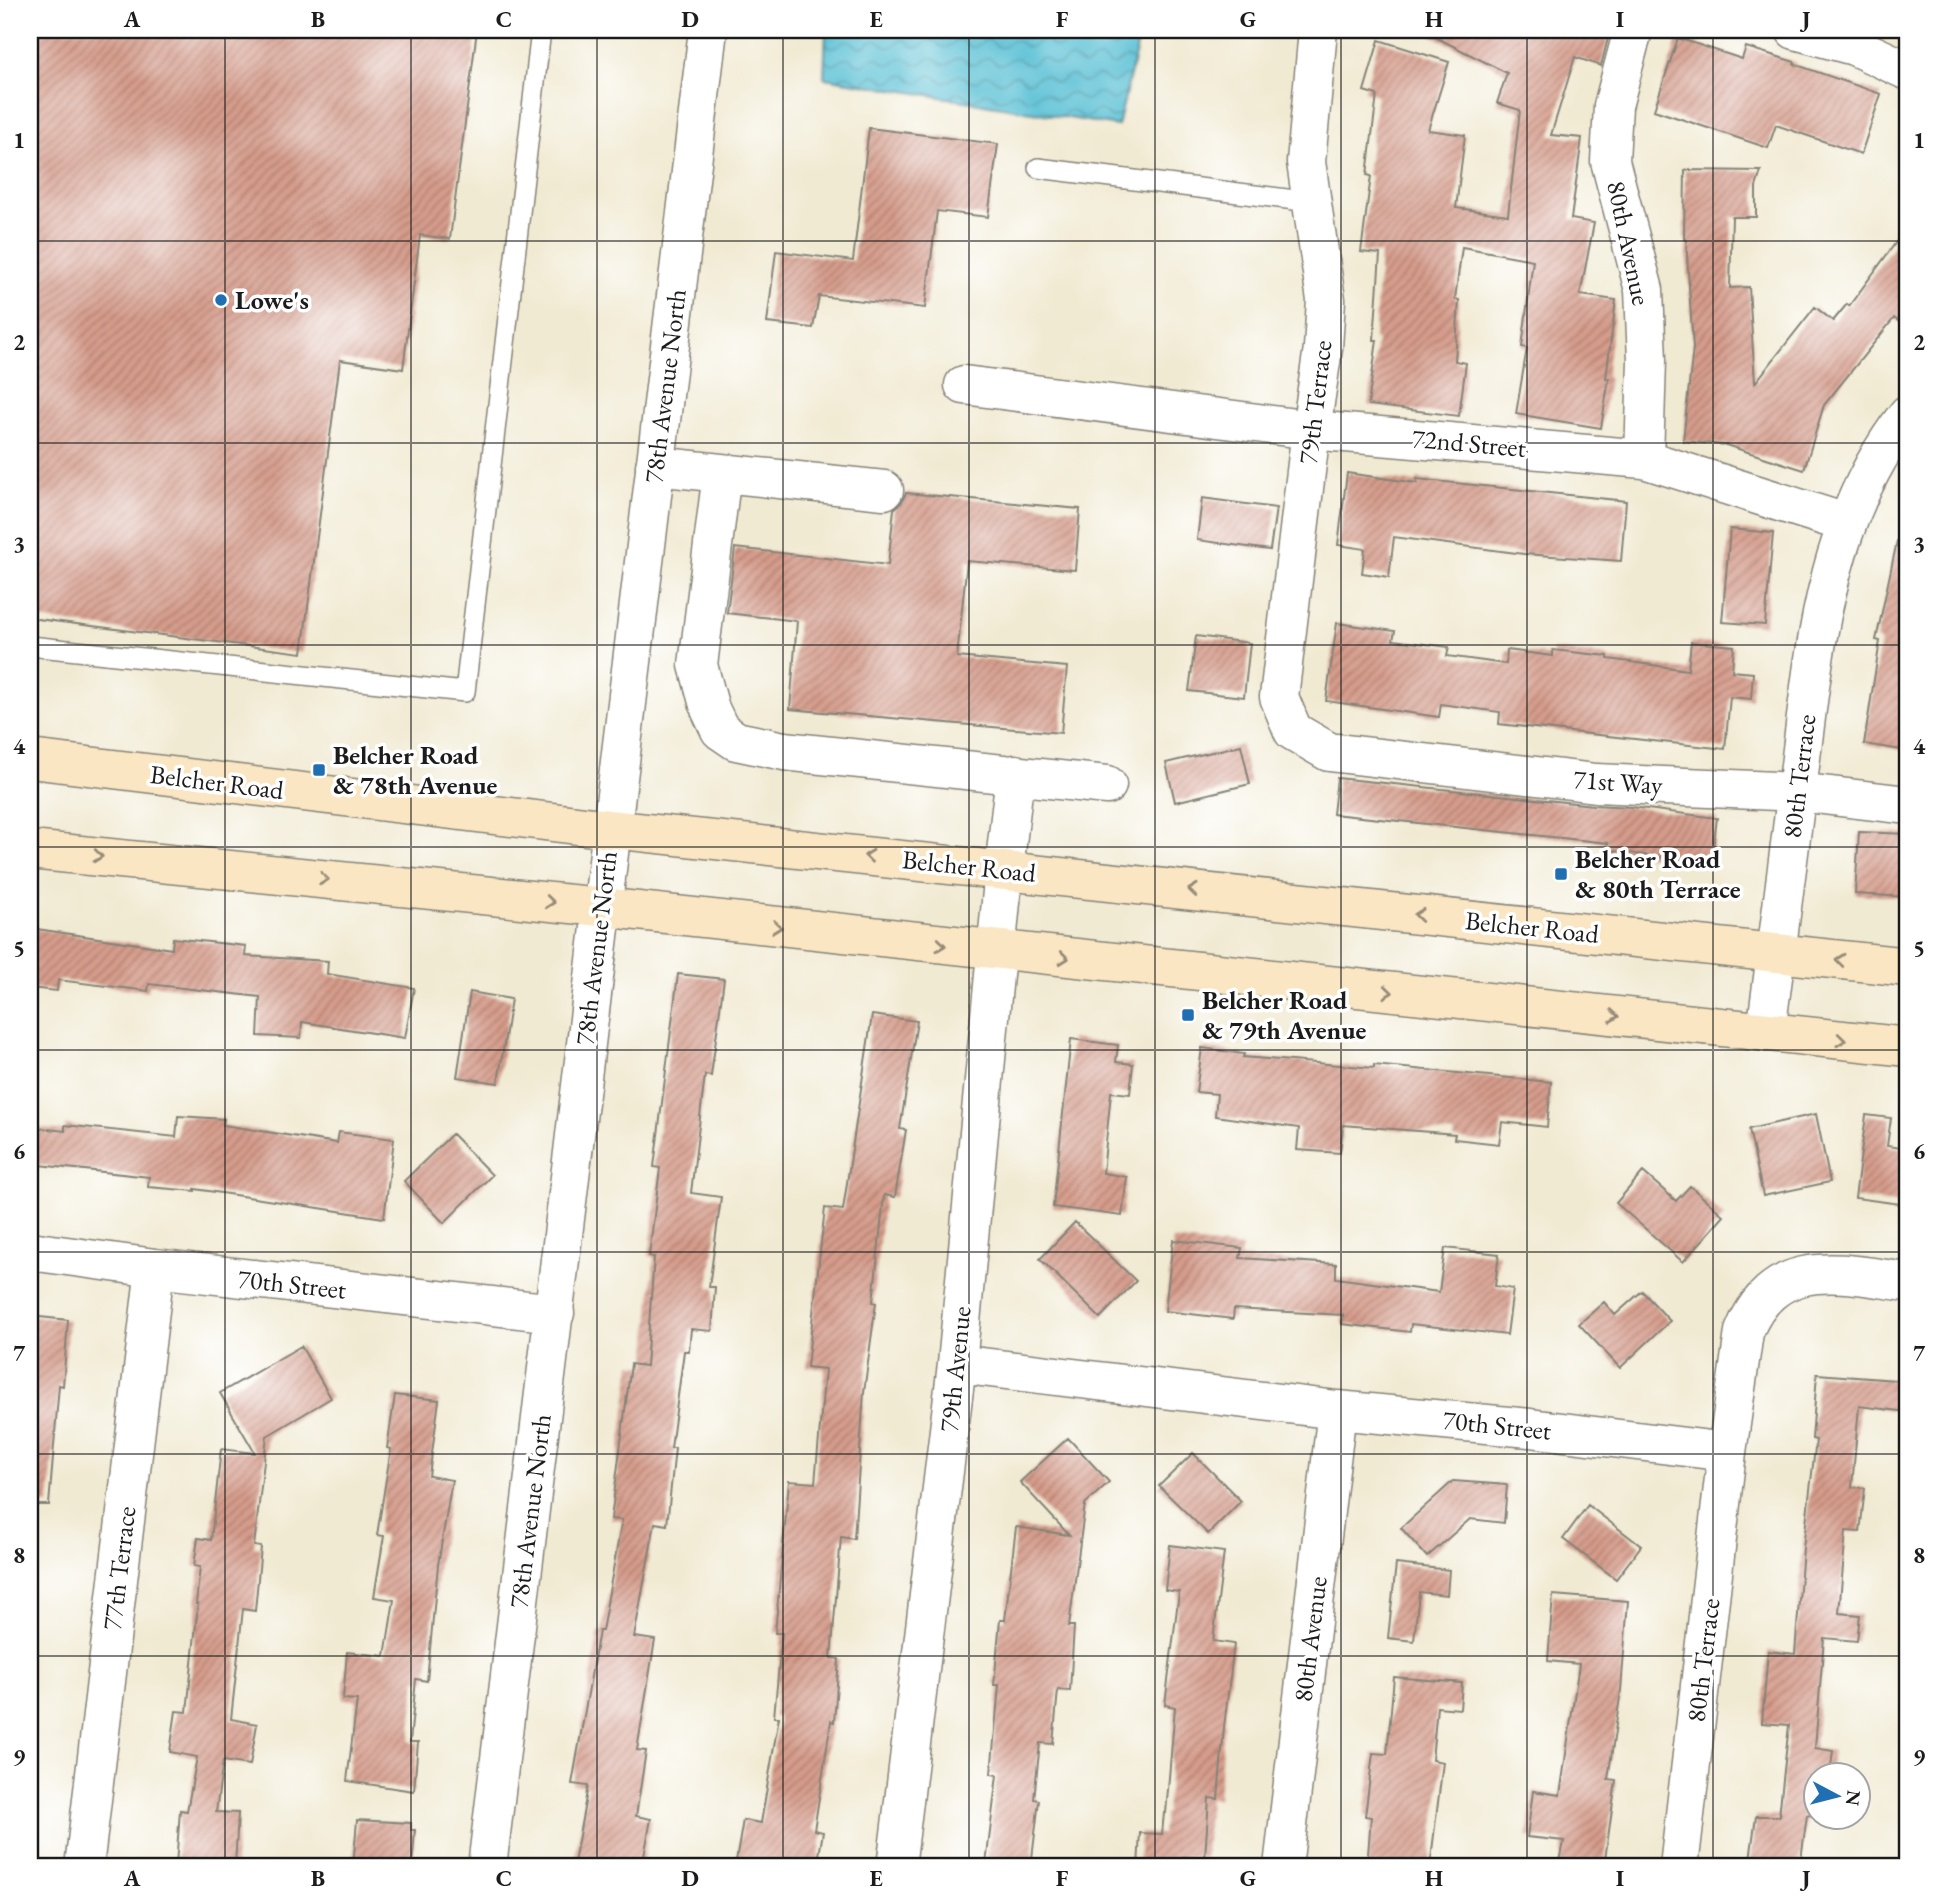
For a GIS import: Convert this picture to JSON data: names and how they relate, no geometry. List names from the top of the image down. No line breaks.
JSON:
{"streets":{"main road":["Belcher Road"],"street":["80th Avenue","78th Avenue North","79th Terrace","72nd Street","80th Terrace","71st Way","70th Street","79th Avenue","77th Terrace"]},"crossings":[["80th Avenue","72nd Street"],["80th Avenue","70th Street"],["78th Avenue North","Belcher Road"],["78th Avenue North","70th Street"],["79th Terrace","72nd Street"],["79th Terrace","71st Way"],["72nd Street","80th Terrace"],["80th Terrace","Belcher Road"],["80th Terrace","71st Way"],["80th Terrace","70th Street"],["Belcher Road","79th Avenue"],["70th Street","79th Avenue"],["70th Street","77th Terrace"]],"places":{"other":["Lowe's"],"transit":["Belcher Road & 78th Avenue","Belcher Road & 80th Terrace","Belcher Road & 79th Avenue"]},"north":"right","grid":{"columns":["A","B","C","D","E","F","G","H","I","J"],"rows":["1","2","3","4","5","6","7","8","9"]}}
